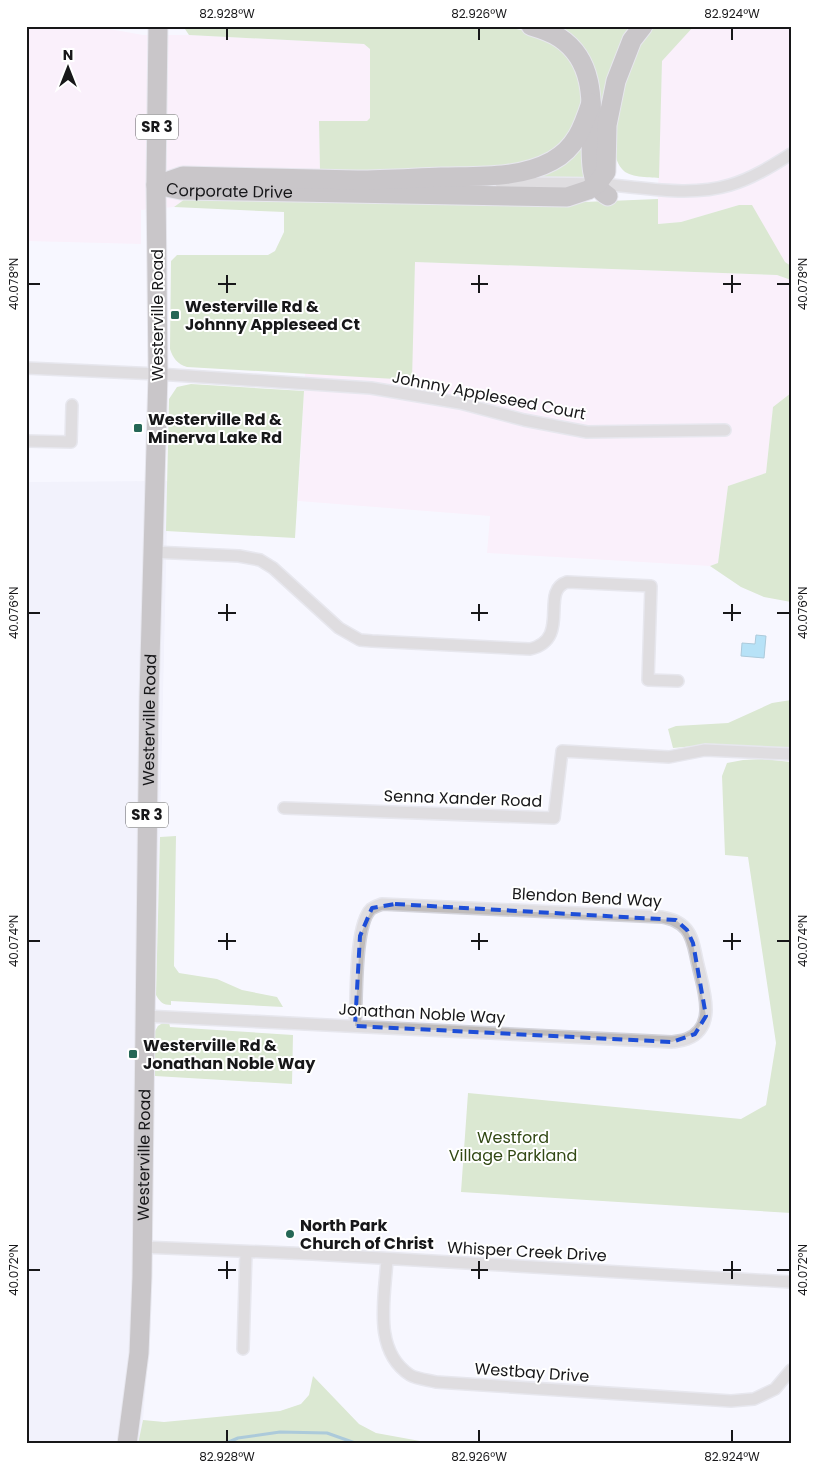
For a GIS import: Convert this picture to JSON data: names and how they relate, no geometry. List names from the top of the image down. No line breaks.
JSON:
{"streets":{"main road":["SR 3","Corporate Drive","Westerville Road"],"street":["Johnny Appleseed Court","Senna Xander Road","Blendon Bend Way","Jonathan Noble Way","Whisper Creek Drive","Westbay Drive"]},"crossings":[["Corporate Drive","Westerville Road"],["Westerville Road","Johnny Appleseed Court"],["Westerville Road","Jonathan Noble Way"],["Westerville Road","Whisper Creek Drive"],["Blendon Bend Way","Jonathan Noble Way"],["Whisper Creek Drive","Westbay Drive"]],"parks":["Westford Village Parkland"],"places":{"transit":["Westerville Rd & Johnny Appleseed Ct","Westerville Rd & Minerva Lake Rd","Westerville Rd & Jonathan Noble Way"],"other":["North Park Church of Christ"]},"north":"top","coordinates":["82.928°W","82.926°W","82.924°W","40.078°N","40.076°N","40.074°N","40.072°N"]}
